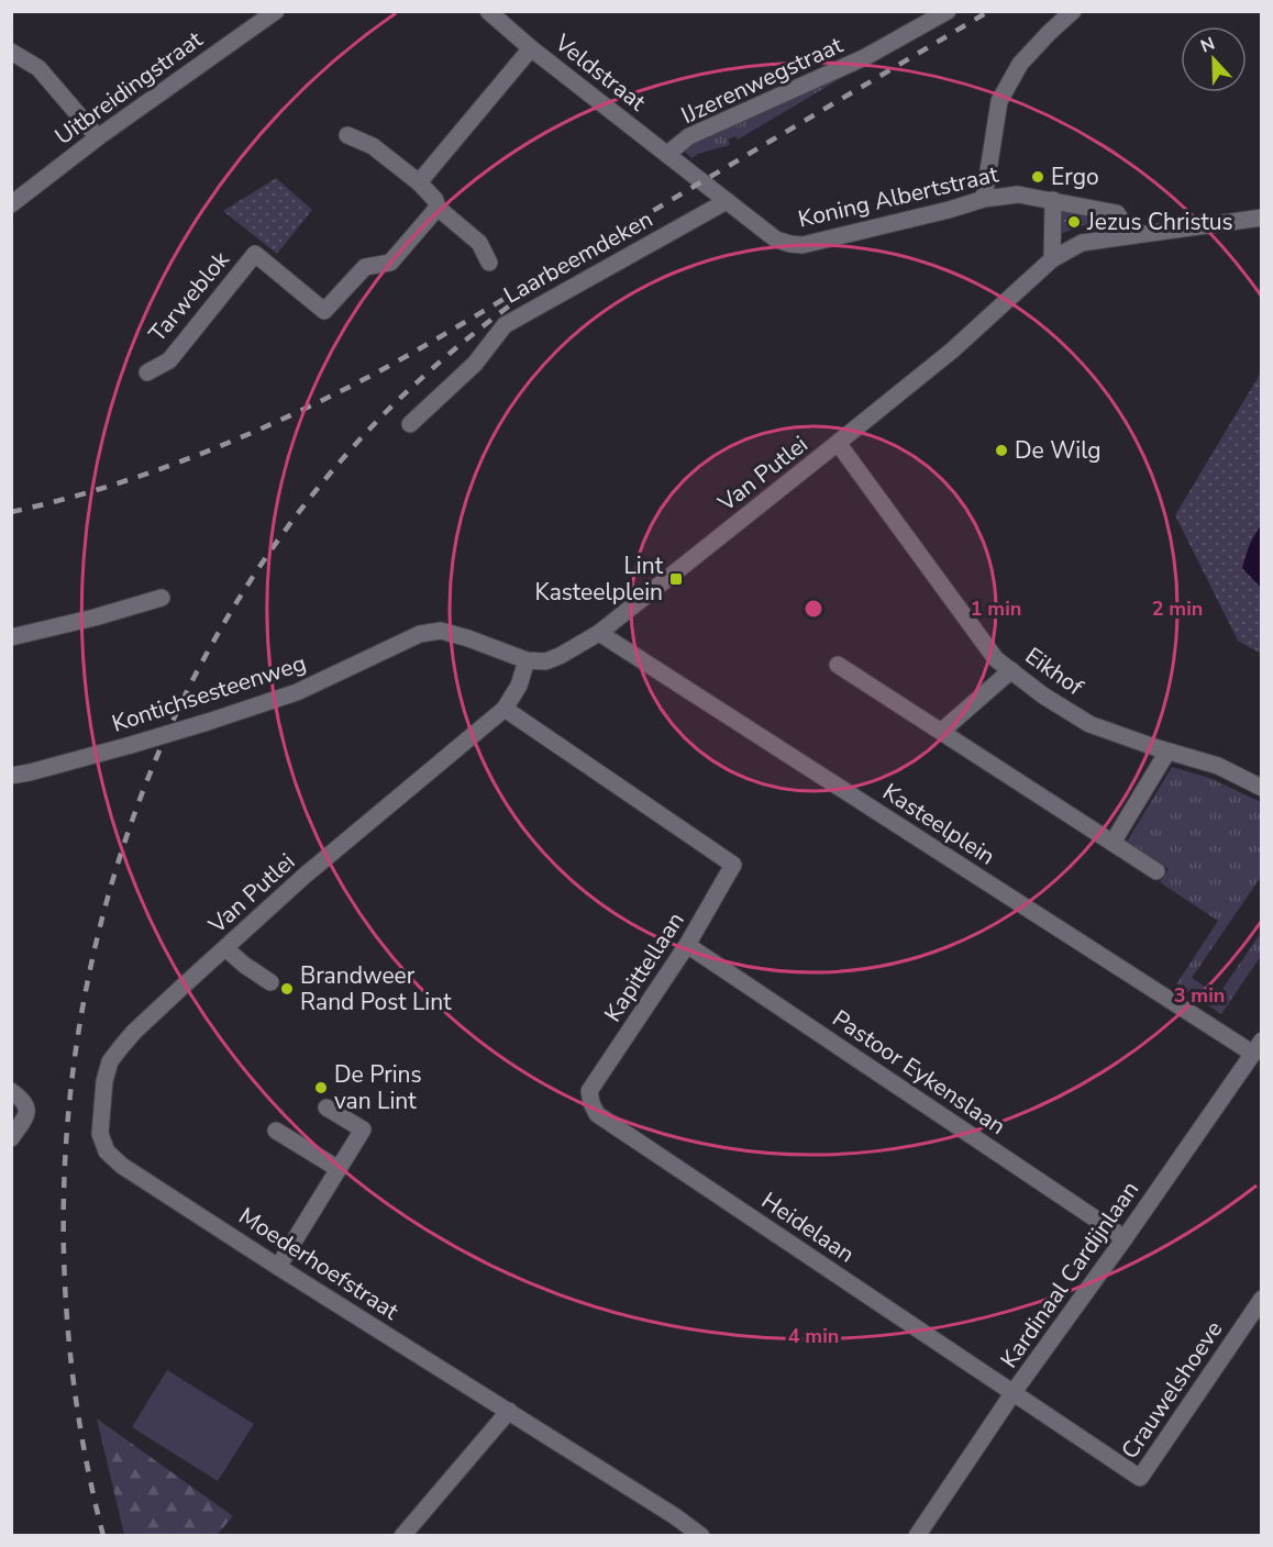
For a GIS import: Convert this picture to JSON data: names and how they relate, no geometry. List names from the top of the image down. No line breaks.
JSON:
{"streets":{"street":["Veldstraat","IJzerenwegstraat","Uitbreidingstraat","Koning Albertstraat","Laarbeemdeken","Tarweblok","Van Putlei","Eikhof","Kontichsesteenweg","Kasteelplein","Kapittellaan","Pastoor Eykenslaan","Heidelaan","Moederhoefstraat","Kardinaal Cardijnlaan","Crauwelshoeve"]},"crossings":[["Veldstraat","IJzerenwegstraat"],["Veldstraat","Koning Albertstraat"],["Koning Albertstraat","Laarbeemdeken"],["Van Putlei","Eikhof"],["Van Putlei","Kontichsesteenweg"],["Van Putlei","Kasteelplein"],["Van Putlei","Kapittellaan"],["Van Putlei","Moederhoefstraat"],["Kasteelplein","Kardinaal Cardijnlaan"],["Kapittellaan","Pastoor Eykenslaan"],["Kapittellaan","Heidelaan"],["Pastoor Eykenslaan","Kardinaal Cardijnlaan"],["Heidelaan","Kardinaal Cardijnlaan"],["Heidelaan","Crauwelshoeve"],["Kardinaal Cardijnlaan","Crauwelshoeve"]],"places":{"other":["Ergo","Jezus Christus","De Wilg","Brandweer Rand Post Lint","De Prins van Lint"],"transit":["Lint Kasteelplein"]},"north":"top","rings":["1 min","2 min","3 min","4 min"]}
